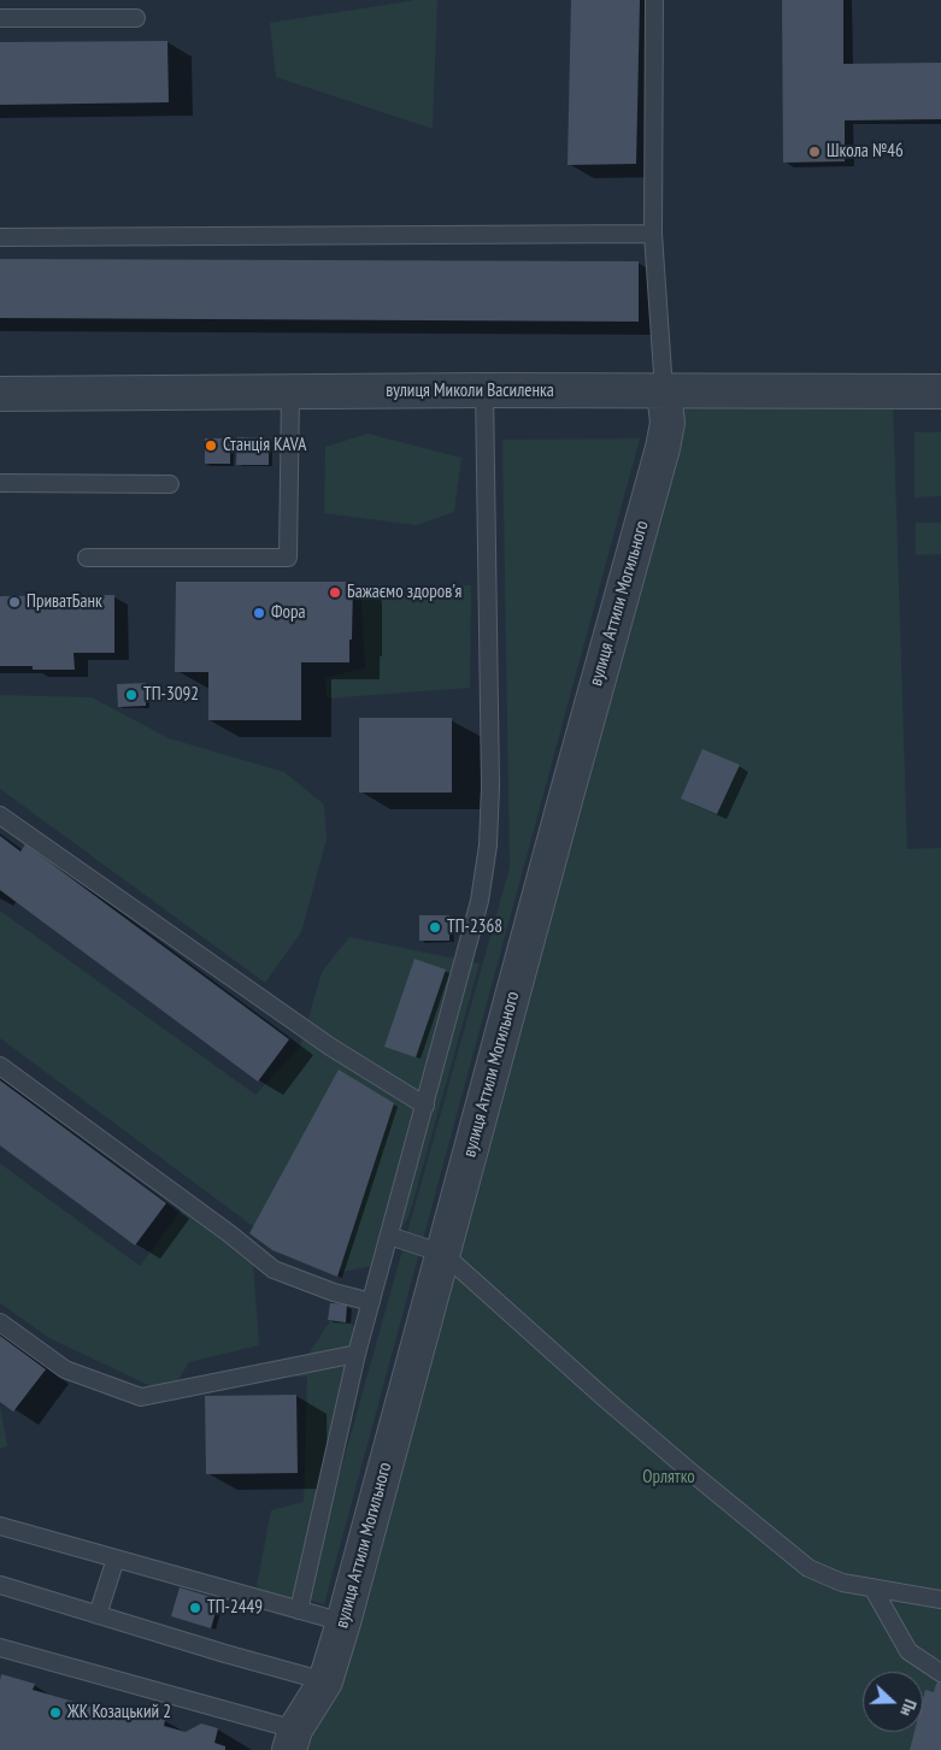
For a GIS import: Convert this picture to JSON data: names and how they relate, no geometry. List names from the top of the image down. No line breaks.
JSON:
{"streets":{"street":["вулиця Миколи Василенка","вулиця Аттили Могильного"]},"crossings":[["вулиця Миколи Василенка","вулиця Аттили Могильного"]],"parks":["Орлятко"],"places":["Школа №46","Станція KAVA","Бажаємо здоров'я","ПриватБанк","Фора","ТП-3092","ТП-2368","ТП-2449","ЖК Козацький 2"],"north":"right"}
